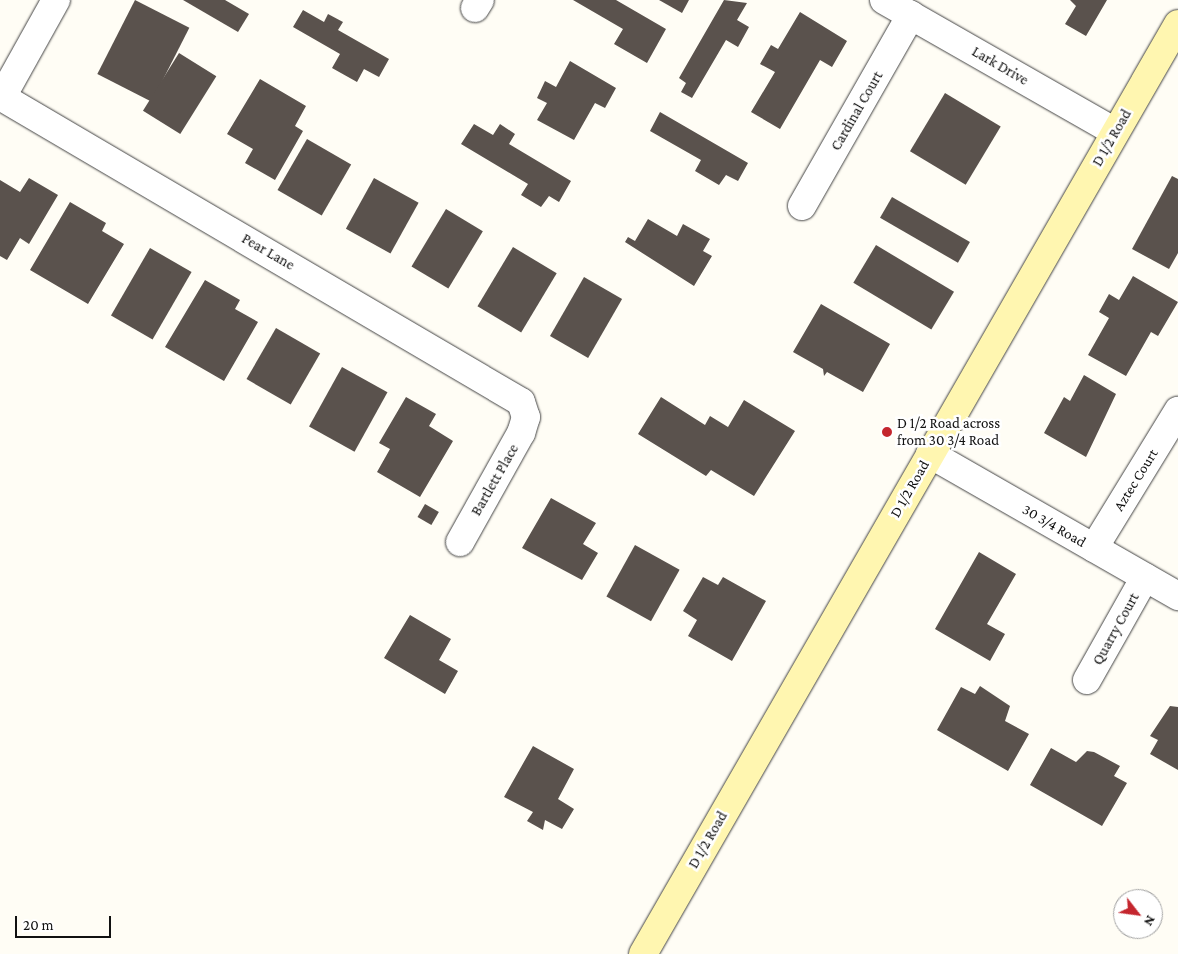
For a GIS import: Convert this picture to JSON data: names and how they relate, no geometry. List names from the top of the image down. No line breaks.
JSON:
{"streets":{"main road":["D 1/2 Road"],"street":["Lark Drive","Cardinal Court","Pear Lane","Bartlett Place","Aztec Court","30 3/4 Road","Quarry Court"]},"crossings":[["Lark Drive","Cardinal Court"],["Lark Drive","D 1/2 Road"],["D 1/2 Road","30 3/4 Road"],["Pear Lane","Bartlett Place"],["Aztec Court","30 3/4 Road"],["30 3/4 Road","Quarry Court"]],"places":["D 1/2 Road across from 30 3/4 Road"],"scale_bar":"20 m","north":"bottom right"}
